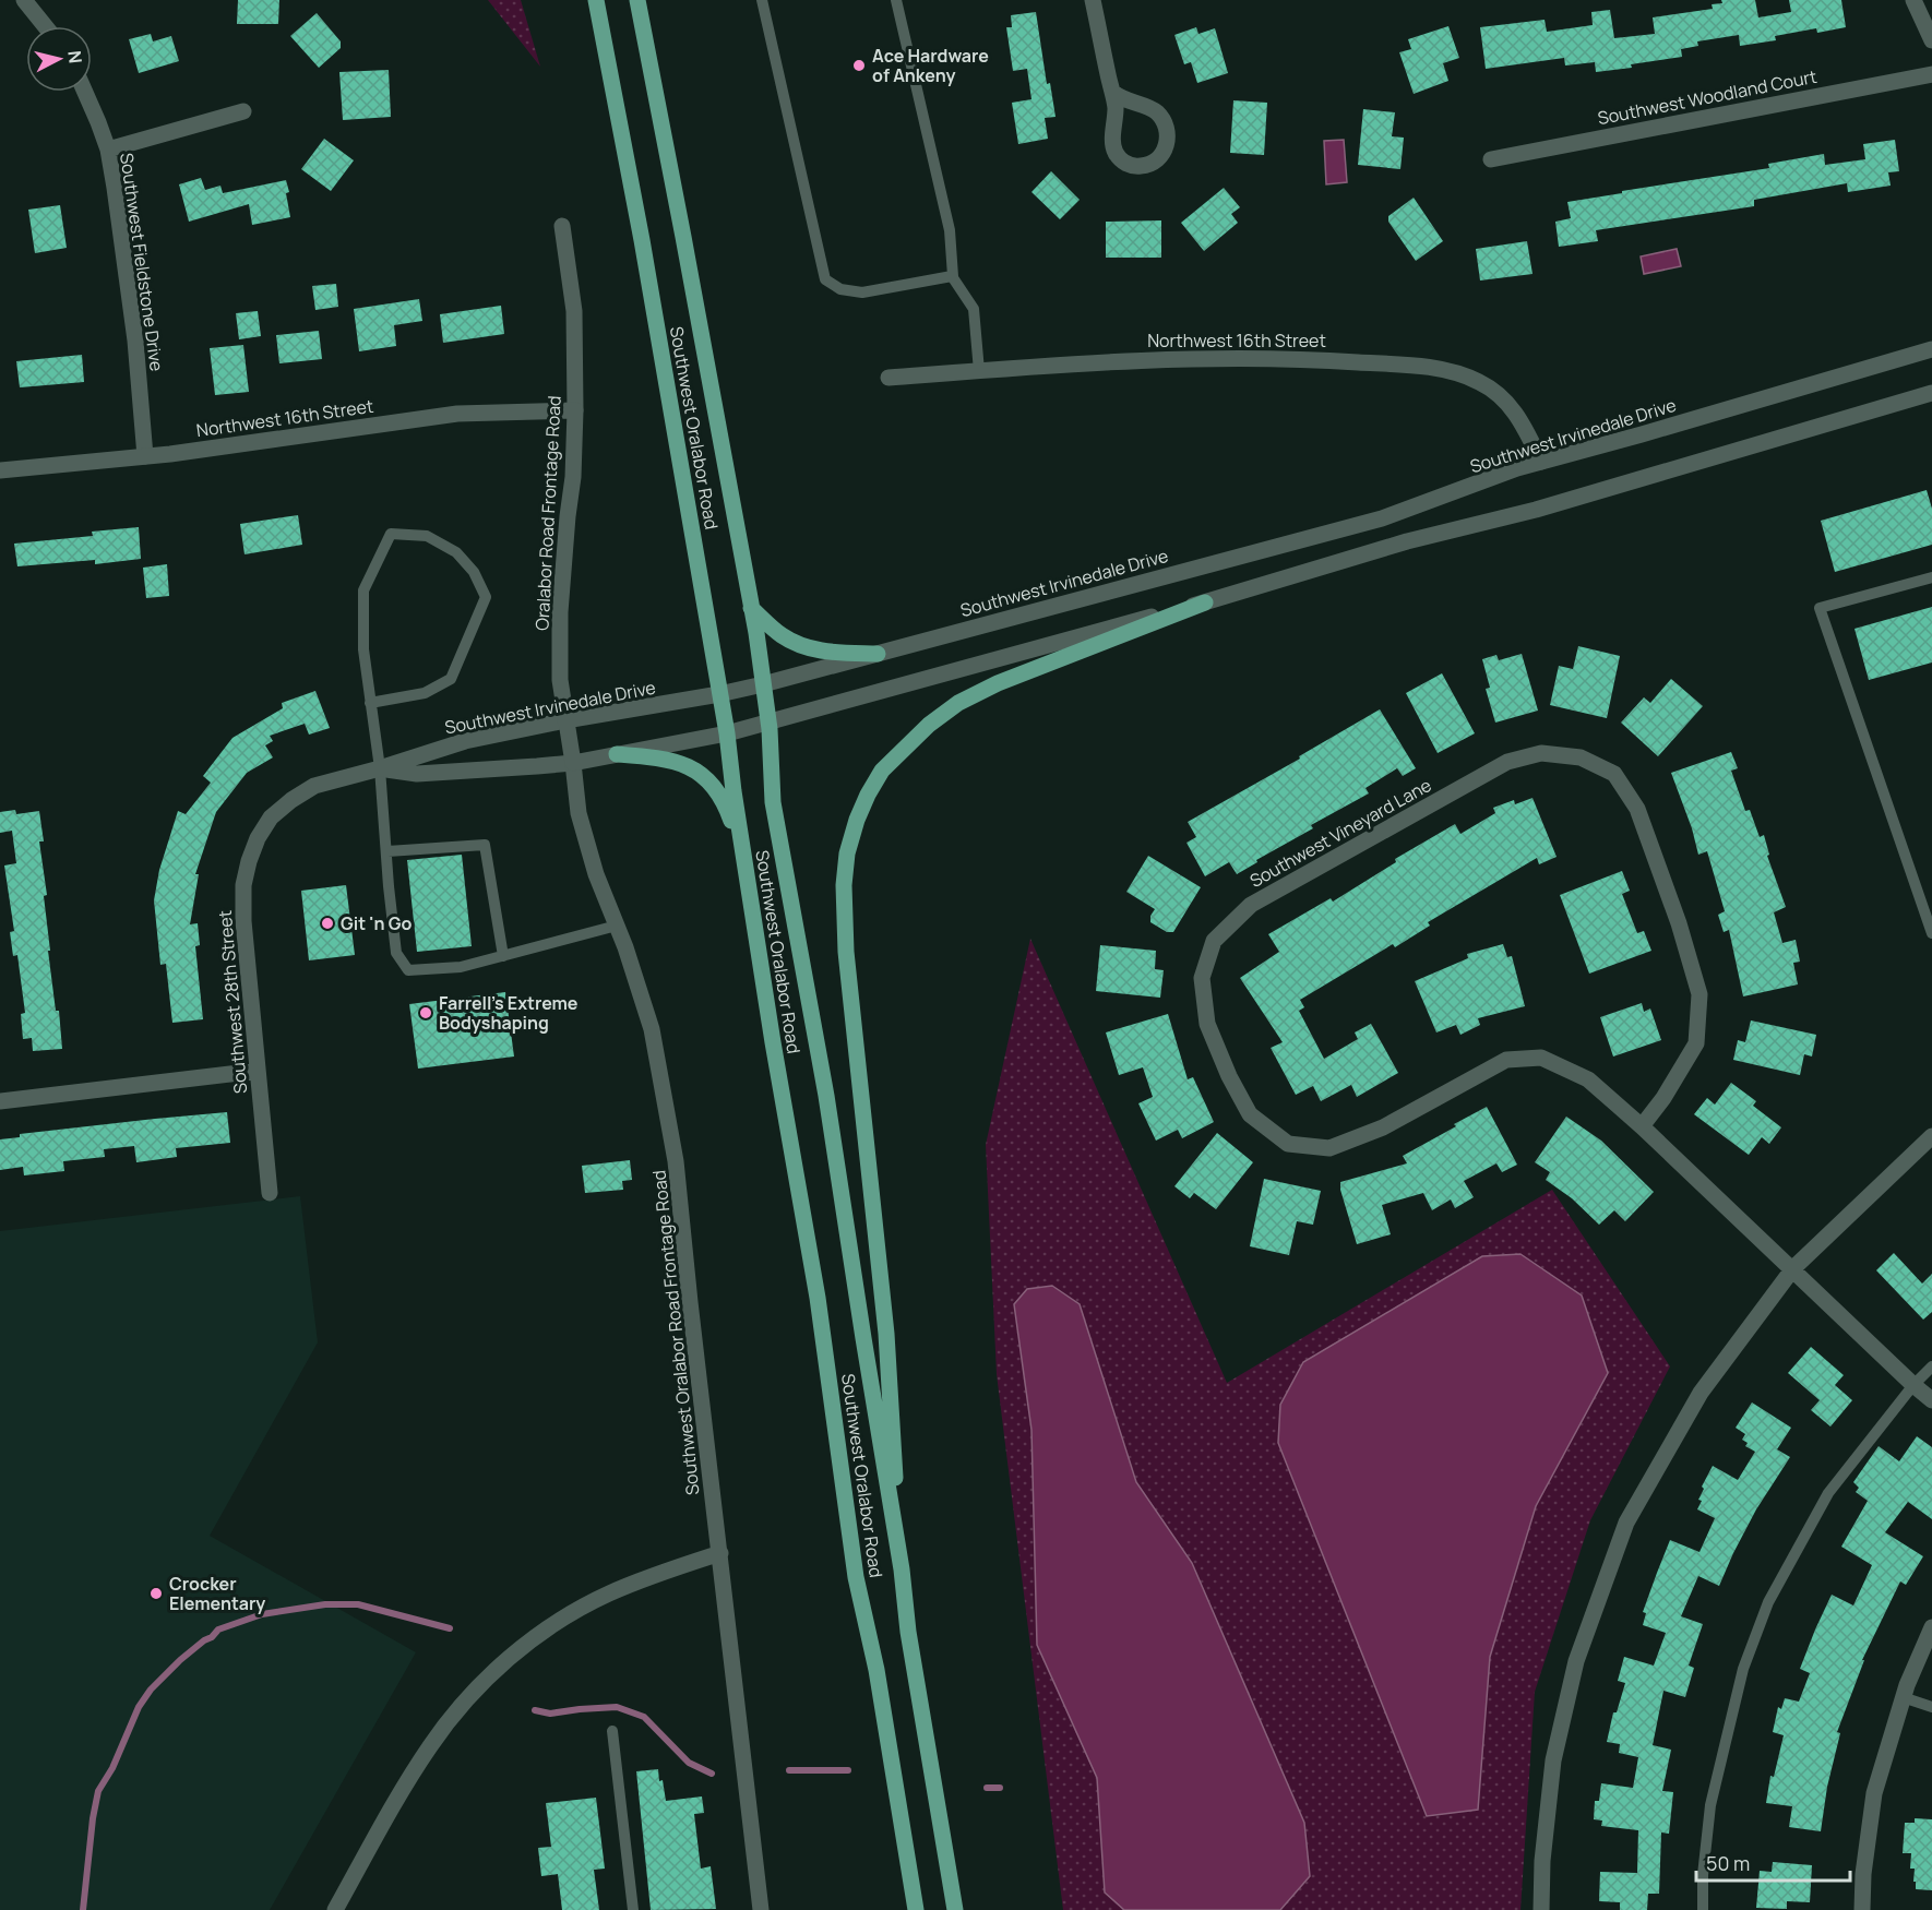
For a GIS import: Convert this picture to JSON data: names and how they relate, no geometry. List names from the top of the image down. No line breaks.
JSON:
{"streets":{"main road":["Southwest Oralabor Road"],"street":["Southwest Woodland Court","Southwest Fieldstone Drive","Northwest 16th Street","Southwest Irvinedale Drive","Oralabor Road Frontage Road","Southwest Vineyard Lane","Southwest 28th Street","Southwest Oralabor Road Frontage Road"]},"crossings":[["Southwest Fieldstone Drive","Northwest 16th Street"],["Northwest 16th Street","Southwest Irvinedale Drive"],["Northwest 16th Street","Oralabor Road Frontage Road"],["Southwest Oralabor Road","Southwest Irvinedale Drive"],["Southwest Irvinedale Drive","Oralabor Road Frontage Road"],["Southwest Irvinedale Drive","Southwest 28th Street"],["Oralabor Road Frontage Road","Southwest Oralabor Road Frontage Road"]],"places":["Ace Hardware of Ankeny","Git 'n Go","Farrell's Extreme Bodyshaping","Crocker Elementary"],"scale_bar":"50 m","north":"right"}
